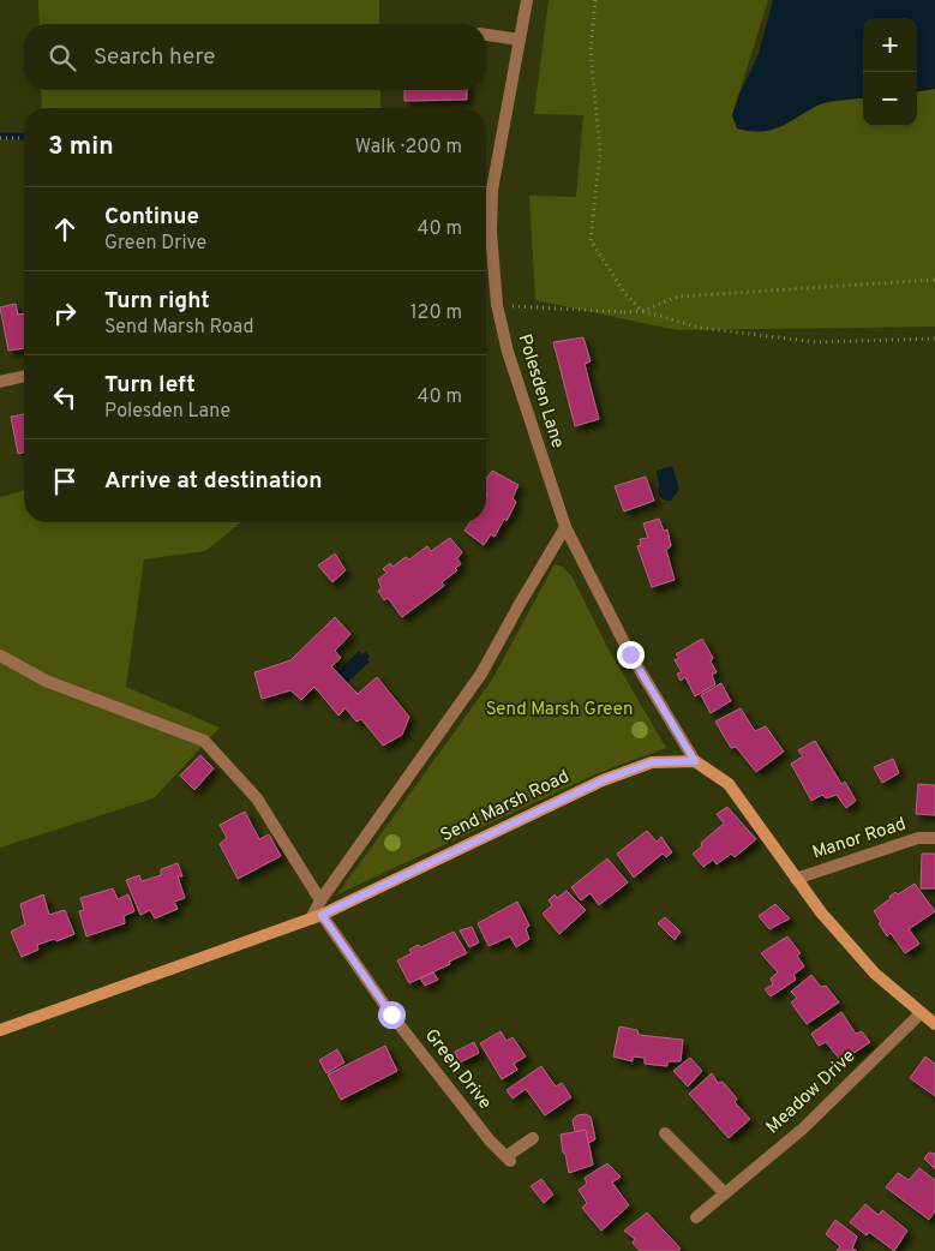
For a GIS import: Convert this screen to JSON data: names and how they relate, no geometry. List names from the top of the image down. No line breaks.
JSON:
{"streets":{"main road":["Send Marsh Road"],"street":["Polesden Lane","Manor Road","Green Drive","Meadow Drive"]},"crossings":[["Polesden Lane","Send Marsh Road"],["Send Marsh Road","Green Drive"]],"parks":["Send Marsh Green"],"page":{"map_buttons":["+","−"],"search":"Search here","heading":["3 min","Walk · 200 m"],"list":[["Continue","Green Drive","40 m"],["Turn right","Send Marsh Road","120 m"],["Turn left","Polesden Lane","40 m"],"Arrive at destination"]}}
